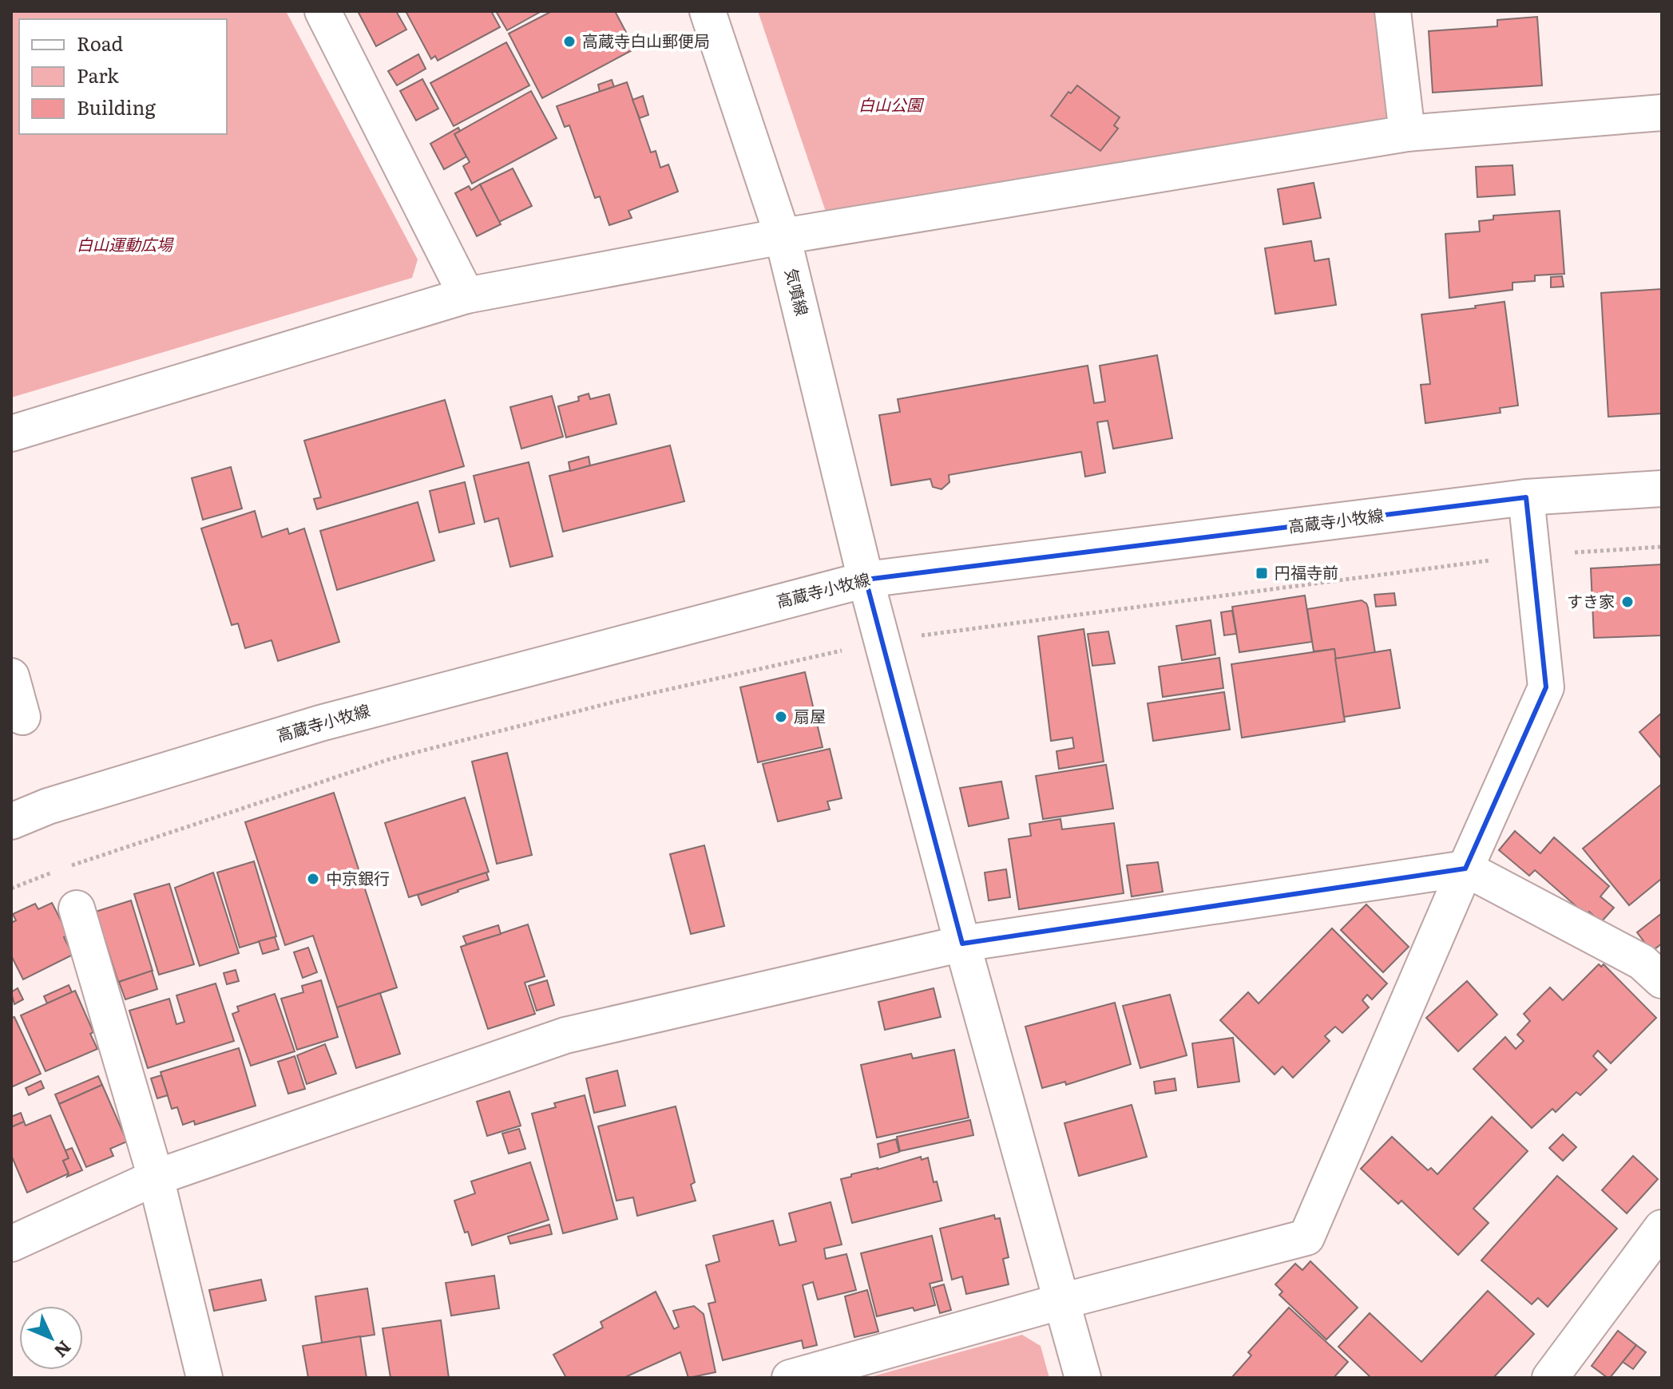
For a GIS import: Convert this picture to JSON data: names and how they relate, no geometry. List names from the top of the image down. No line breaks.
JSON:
{"streets":{"street":["気噴線","高蔵寺小牧線"]},"crossings":[["気噴線","高蔵寺小牧線"]],"parks":["白山公園","白山運動広場"],"places":{"other":["高蔵寺白山郵便局","すき家","扇屋","中京銀行"],"transit":["円福寺前"]},"legend":["Road","Park","Building"],"north":"bottom right"}
